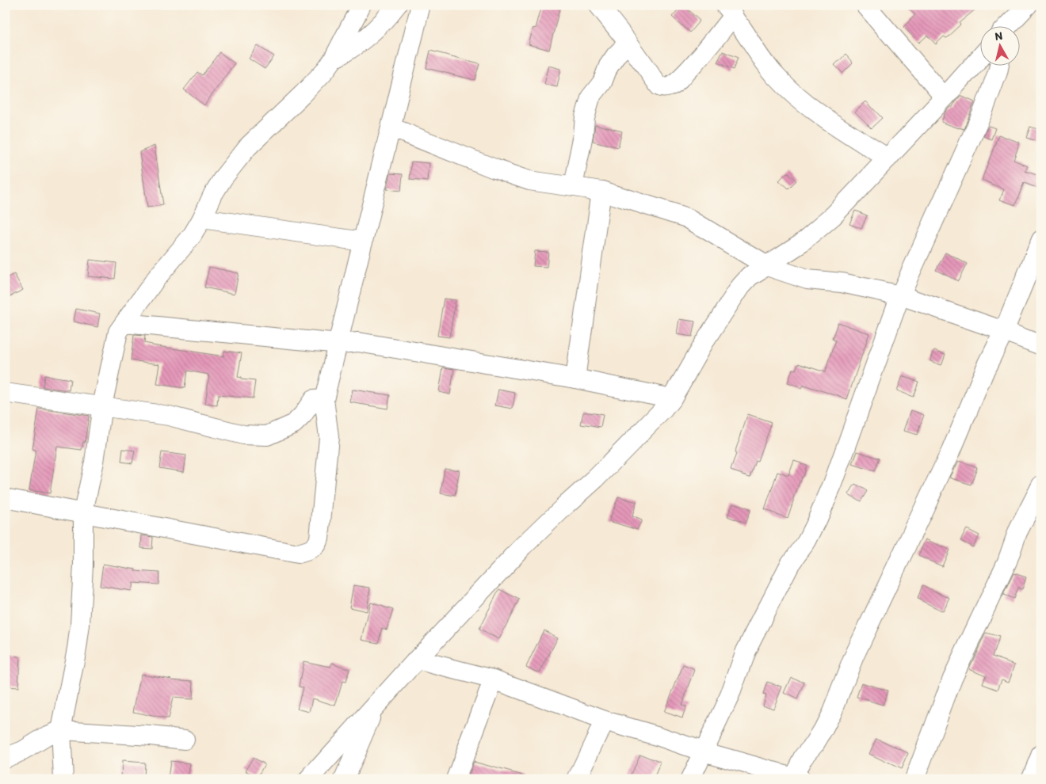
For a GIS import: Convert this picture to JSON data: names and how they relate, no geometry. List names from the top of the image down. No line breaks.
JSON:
{"north":"top"}
